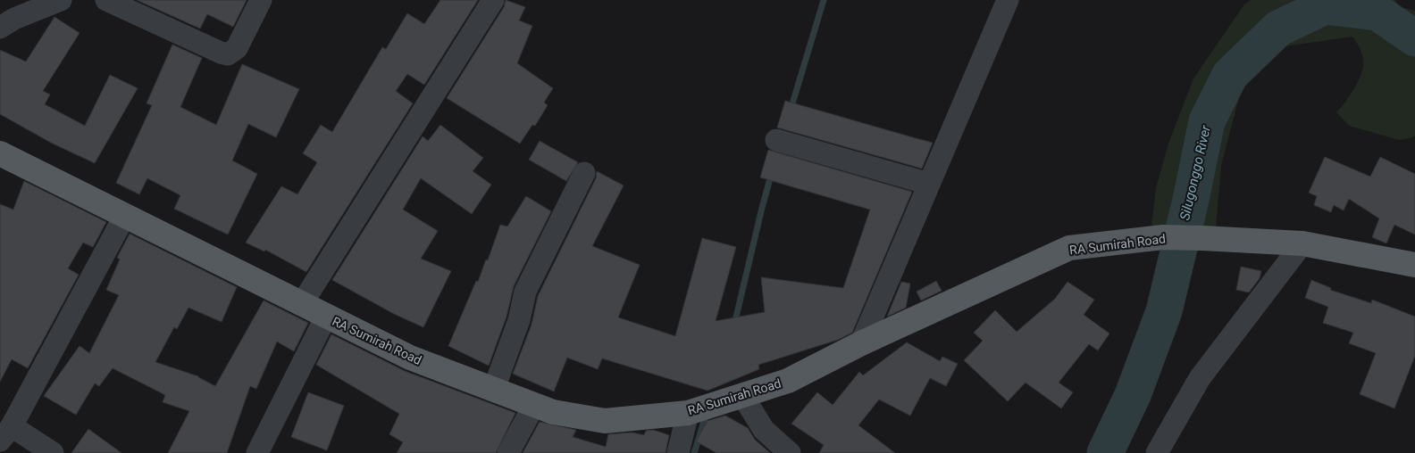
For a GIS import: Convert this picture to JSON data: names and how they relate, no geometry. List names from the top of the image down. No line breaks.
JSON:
{"streets":{"main road":["RA Sumirah Road"]},"water":["Silugonggo River"]}
